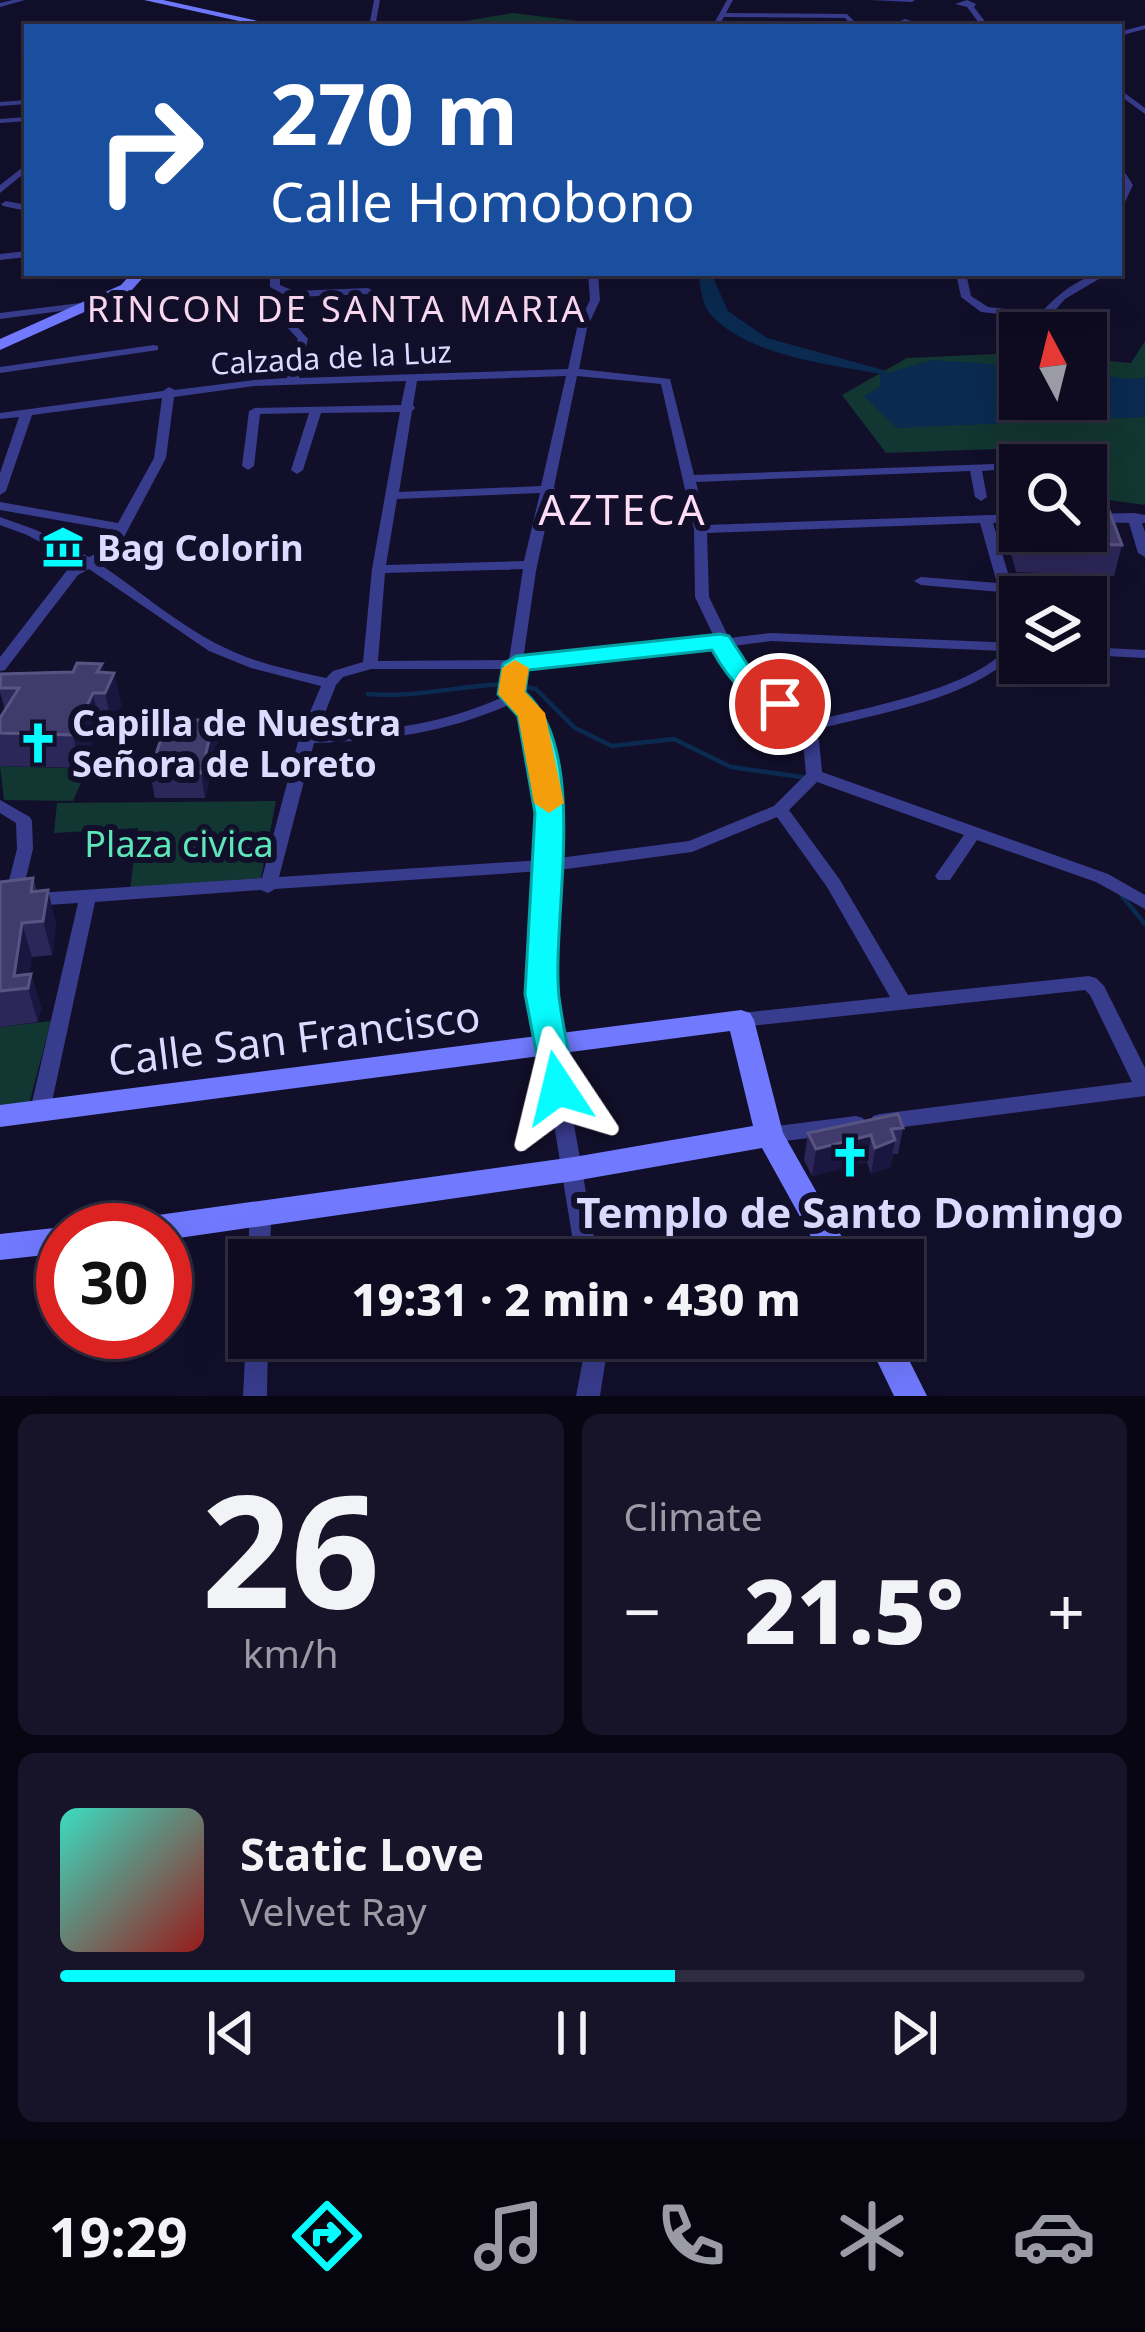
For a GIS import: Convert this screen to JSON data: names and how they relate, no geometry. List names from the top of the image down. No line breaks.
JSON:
{"streets":{"street":["Calzada de la Luz","Calle San Francisco"]},"districts":["RINCON DE SANTA MARIA","AZTECA"],"parks":["Plaza civica"],"places":{"museum":["Bag Colorin"],"church":["Capilla de Nuestra Señora de Loreto","Templo de Santo Domingo"]},"north":"top","page":{"turn":["270 m","Calle Homobono"],"limit":"30","trip":"19:31 · 2 min · 430 m","tile":[["26","km/h"],"Climate"],"heat":["−","21.5°","+"],"song":["Static Love","Velvet Ray"],"tabs":"19:29"}}
